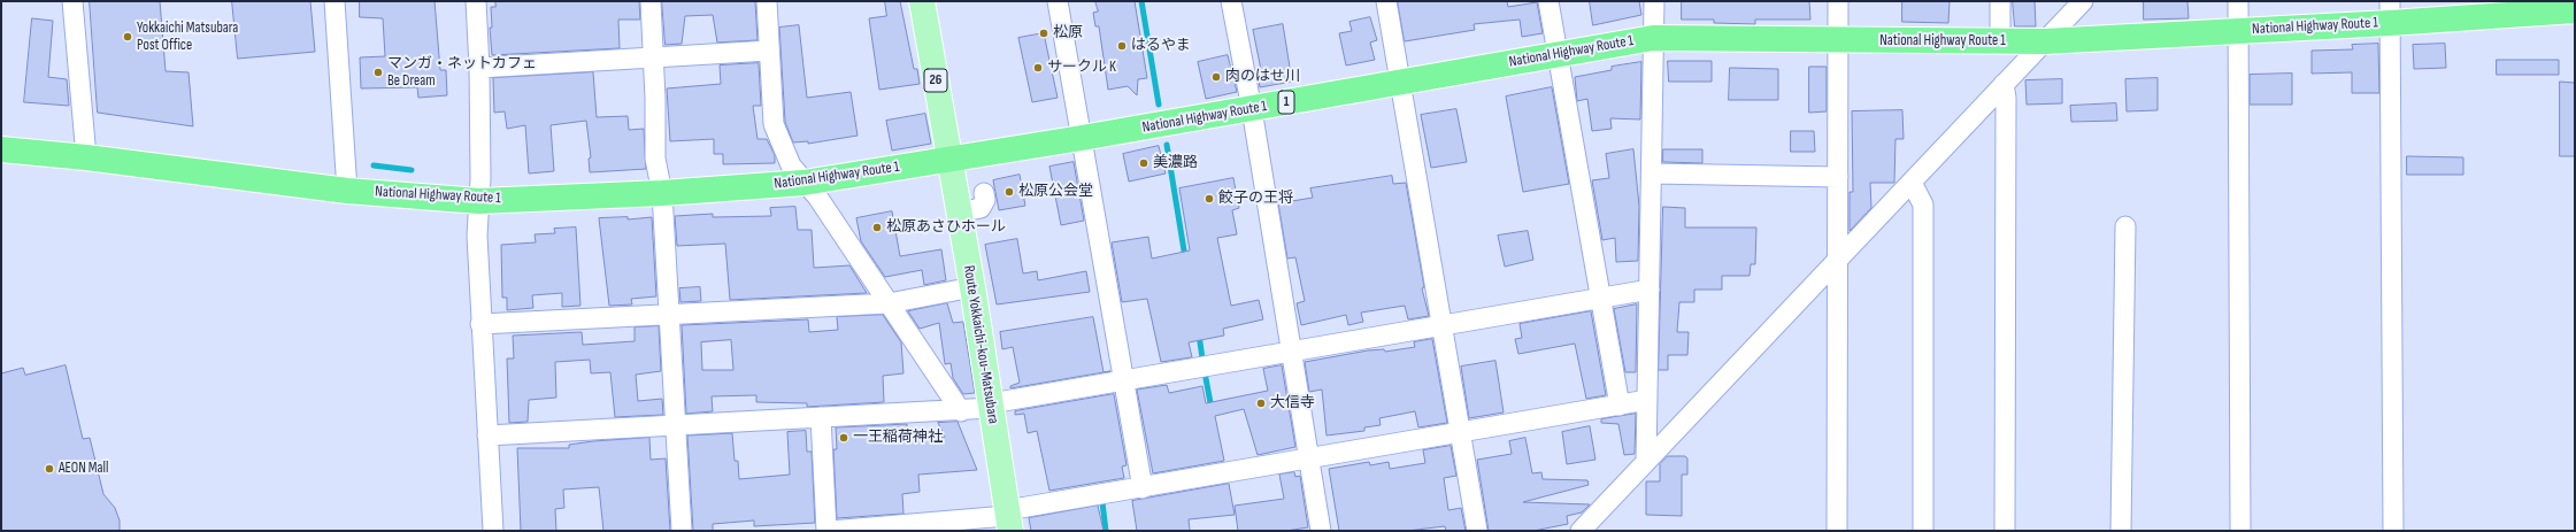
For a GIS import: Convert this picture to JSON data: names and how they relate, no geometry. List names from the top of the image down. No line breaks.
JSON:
{"streets":{"highway":["National Highway Route 1","1"],"main road":["26","Route Yokkaichi-kou-Matsubara"]},"crossings":[["National Highway Route 1","26"],["National Highway Route 1","Route Yokkaichi-kou-Matsubara"],["26","Route Yokkaichi-kou-Matsubara"]],"places":["松原","Yokkaichi Matsubara Post Office","はるやま","サークル K","マンガ・ネットカフェ Be Dream","肉のはせ川","美濃路","松原公会堂","餃子の王将","松原あさひホール","大信寺","一王稲荷神社","AEON Mall"]}
